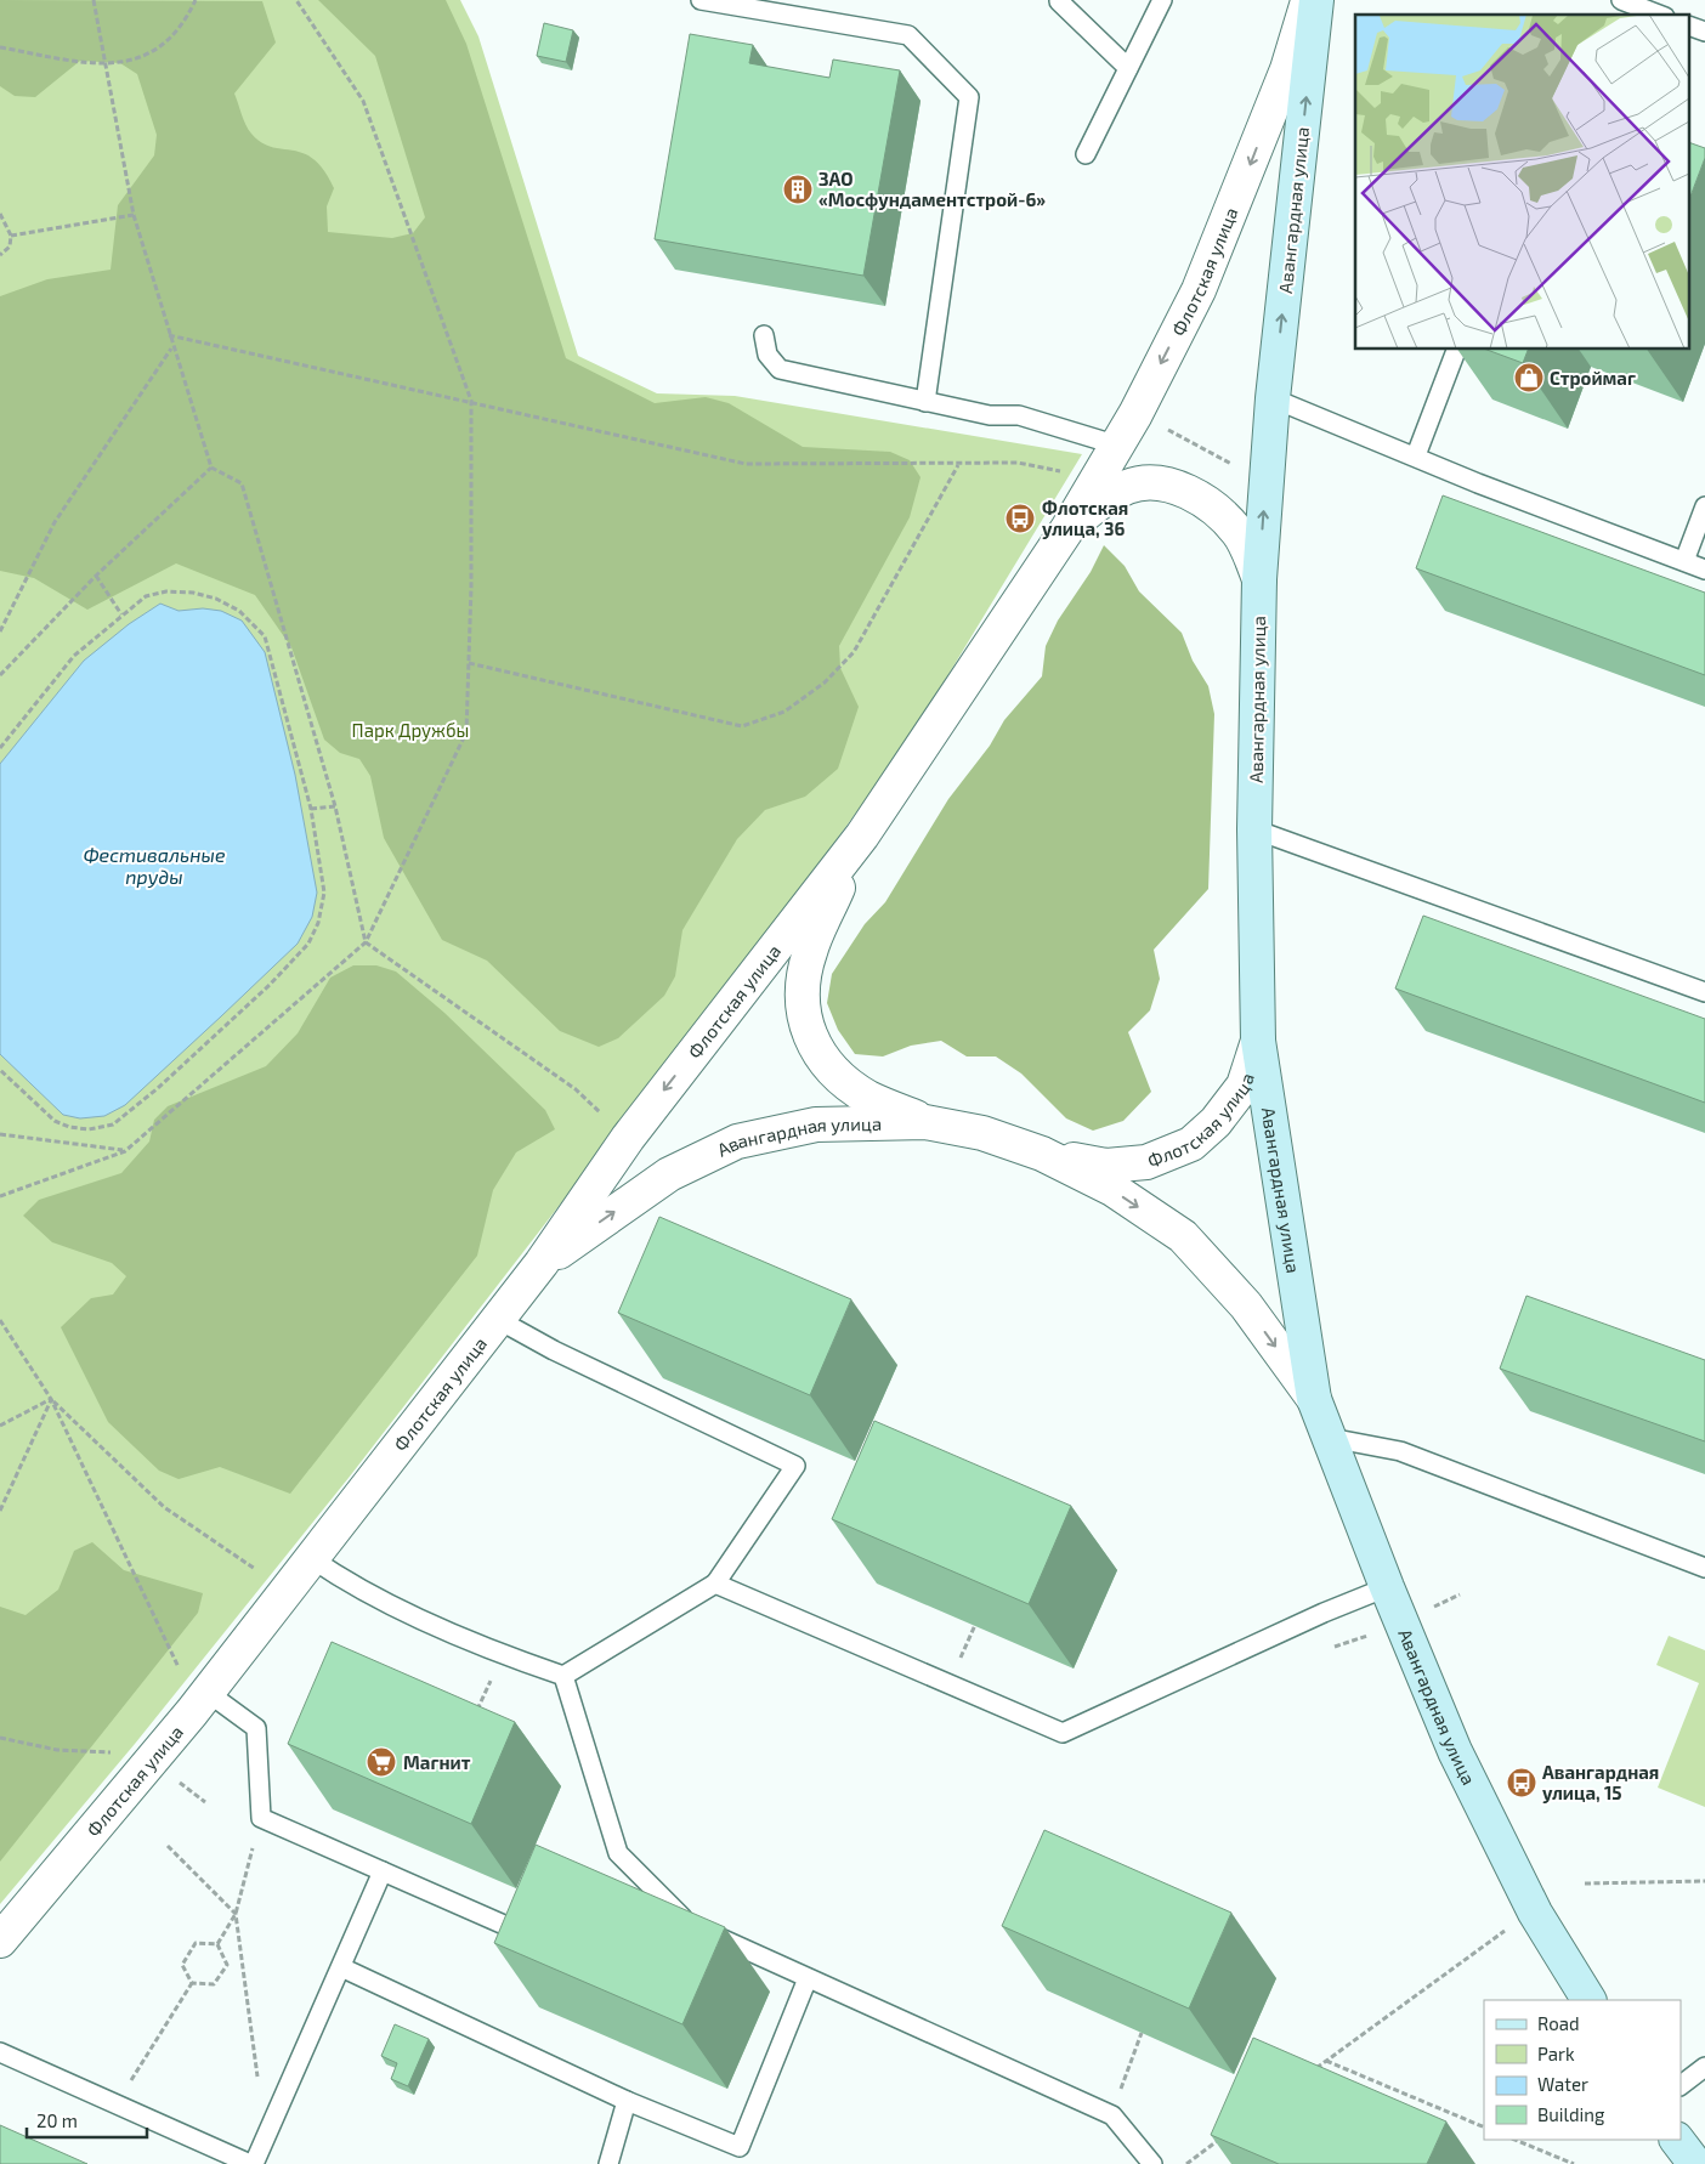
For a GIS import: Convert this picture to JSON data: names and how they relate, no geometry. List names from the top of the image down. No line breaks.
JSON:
{"streets":{"main road":["Авангардная улица"],"street":["Флотская улица"]},"crossings":[["Авангардная улица","Флотская улица"]],"water":["Фестивальные пруды"],"parks":["Парк Дружбы"],"places":{"building":["ЗАО «Мосфундаментстрой-6»"],"shop":["Строймаг"],"bus stop":["Флотская улица, 36","Авангардная улица, 15"],"supermarket":["Магнит"]},"legend":["Road","Park","Water","Building"],"scale_bar":"20 m"}
